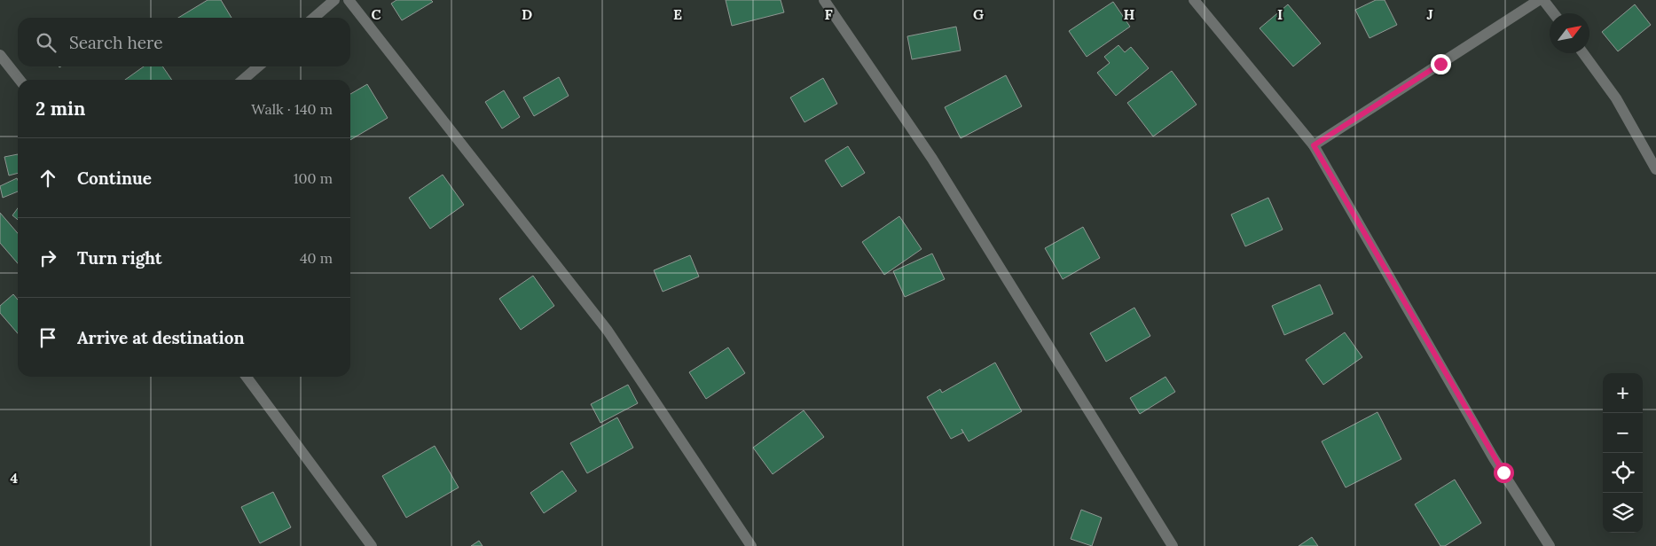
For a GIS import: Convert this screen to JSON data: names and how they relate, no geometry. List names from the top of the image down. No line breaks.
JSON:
{"north":"top right","page":{"search":"Search here","heading":["2 min","Walk · 140 m"],"list":[["Continue","100 m"],["Turn right","40 m"],"Arrive at destination"],"map_buttons":["+","−"]},"grid":{"columns":["C","D","E","F","G","H","I","J"],"rows":["4"]}}
